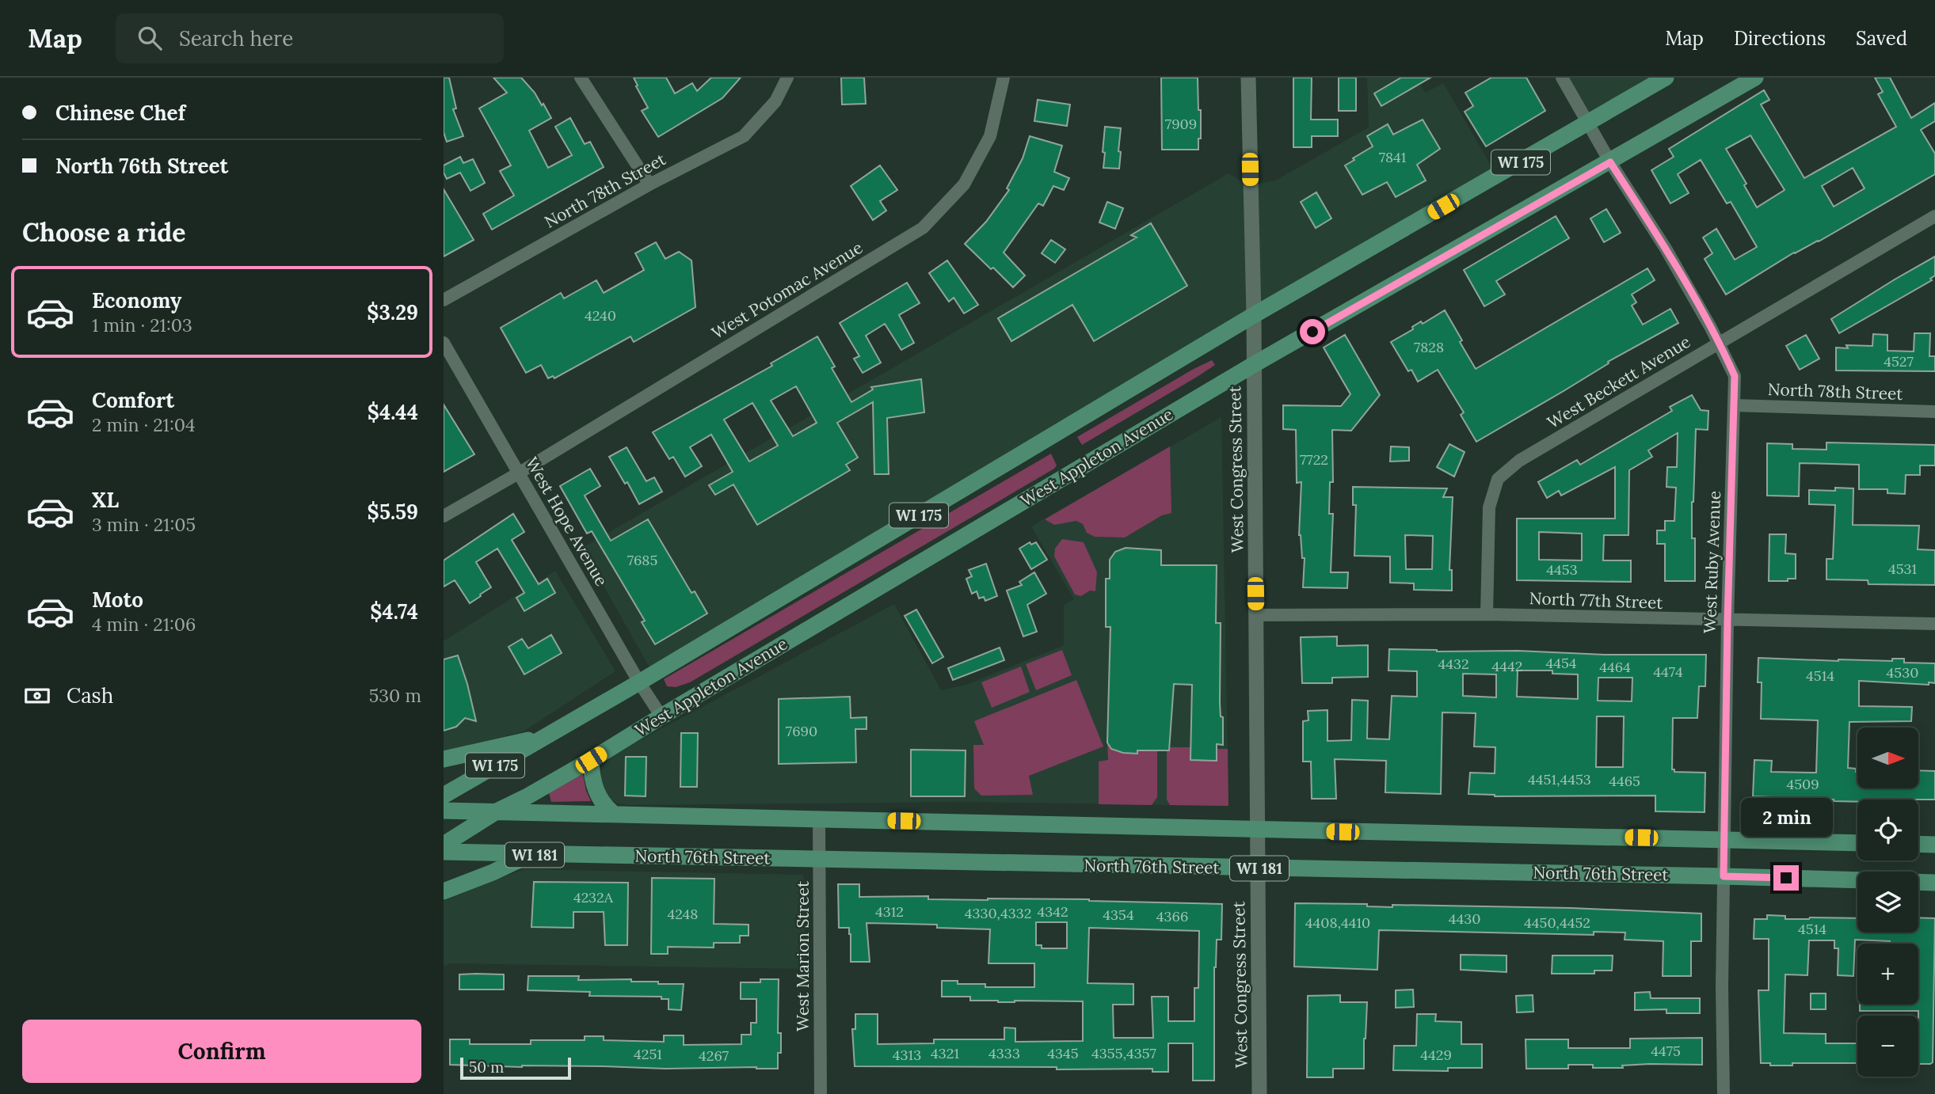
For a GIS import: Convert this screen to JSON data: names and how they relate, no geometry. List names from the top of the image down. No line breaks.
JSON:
{"streets":{"main road":["WI 175","West Appleton Avenue","WI 181","North 76th Street"],"street":["North 78th Street","West Potomac Avenue","West Beckett Avenue","West Congress Street","West Hope Avenue","West Ruby Avenue","North 77th Street","West Marion Street"]},"crossings":[["WI 175","West Congress Street"],["WI 175","West Hope Avenue"],["WI 175","West Ruby Avenue"],["North 78th Street","West Ruby Avenue"],["West Potomac Avenue","West Hope Avenue"],["West Beckett Avenue","West Ruby Avenue"],["West Beckett Avenue","North 77th Street"],["West Appleton Avenue","West Congress Street"],["West Appleton Avenue","West Hope Avenue"],["West Appleton Avenue","West Ruby Avenue"],["West Congress Street","North 77th Street"],["West Congress Street","North 76th Street"],["West Ruby Avenue","North 77th Street"],["West Ruby Avenue","North 76th Street"],["North 76th Street","West Marion Street"]],"house_numbers":["7909","7841","4240","7828","4527","7722","7685","4531","4453","4454","4432","4442","4464","4474","4530","4514","7690","4451,4453","4465","4509","4232A","4312","4342","4330,4332","4248","4354","4366","4430","4408,4410","4450,4452","4514","4475","4321","4333","4345","4355,4357","4251","4313","4429","4267"],"scale_bar":"50 m","north":"right","page":{"header":"Map","search":"Search here","nav":["Map","Directions","Saved"],"banner":["Chinese Chef","North 76th Street"],"heading":"Choose a ride","list":[{"name":"Economy","note":"1 min · 21:03","value":"$3.29"},{"name":"Comfort","note":"2 min · 21:04","value":"$4.44"},{"name":"XL","note":"3 min · 21:05","value":"$5.59"},{"name":"Moto","note":"4 min · 21:06","value":"$4.74"}],"pay":["Cash","530 m"],"map_buttons":["+","−"],"bubble":"2 min","buttons":"Confirm","scale":"50 m"}}
